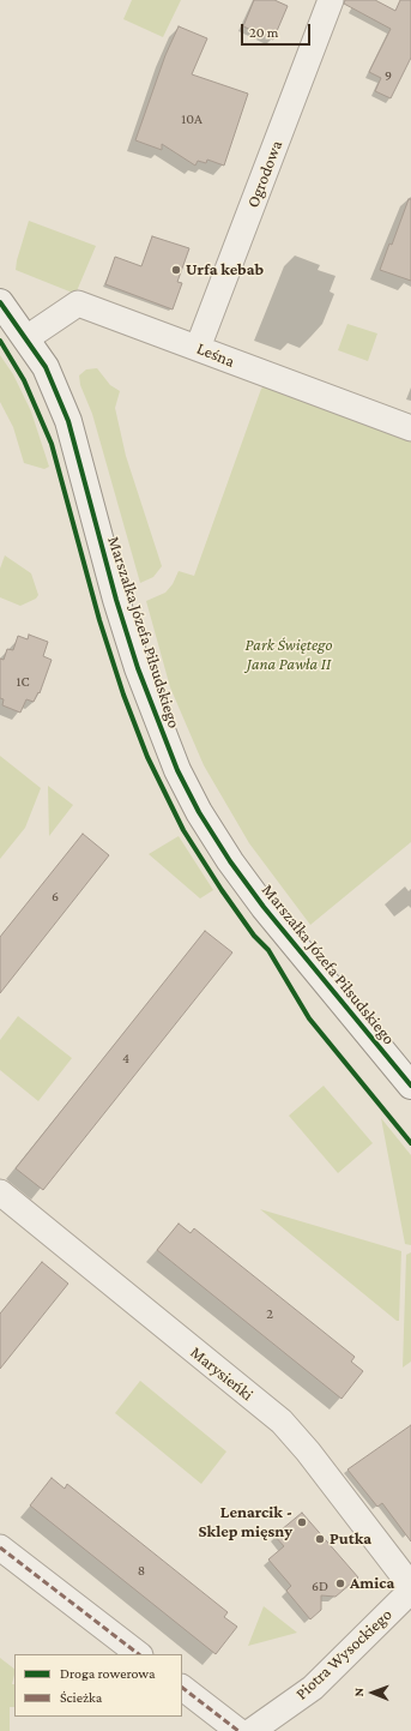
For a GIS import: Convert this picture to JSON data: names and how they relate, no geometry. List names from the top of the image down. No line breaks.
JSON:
{"streets":{"street":["Ogrodowa","Leśna","Marszałka Józefa Piłsudskiego","Marysieńki","Piotra Wysockiego"]},"crossings":[["Ogrodowa","Leśna"],["Leśna","Marszałka Józefa Piłsudskiego"]],"parks":["Park Świętego Jana Pawła II"],"places":["Urfa kebab","Lenarcik - Sklep mięsny","Putka","Amica"],"house_numbers":["9","10A","1C","6","4","2","8","6D"],"legend":["Droga rowerowa","Ścieżka"],"scale_bar":"20 m","north":"left"}
